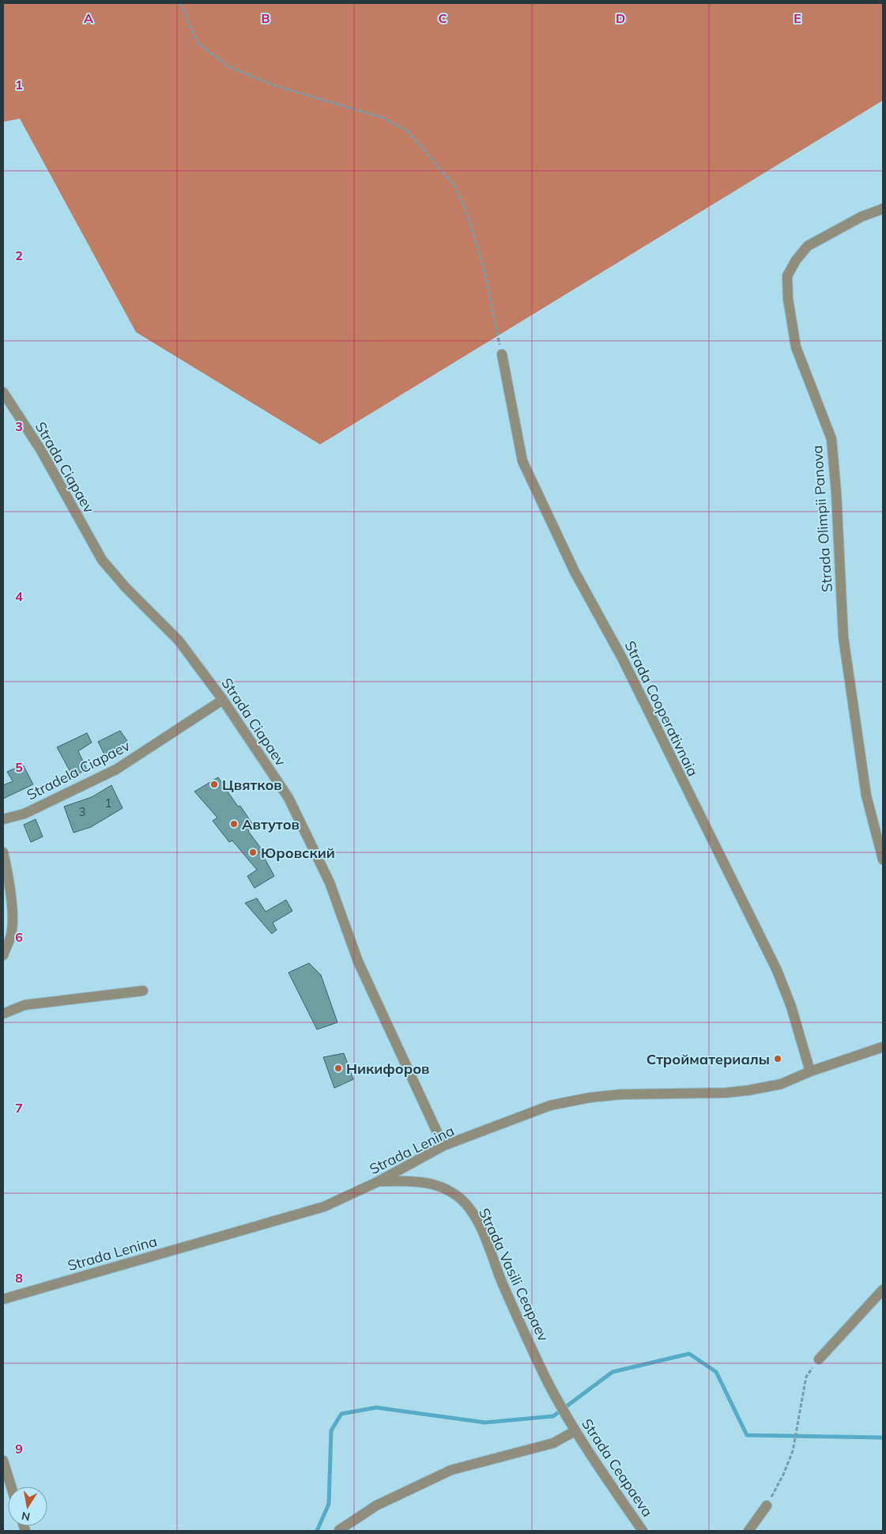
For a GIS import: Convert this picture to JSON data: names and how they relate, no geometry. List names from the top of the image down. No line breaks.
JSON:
{"streets":{"street":["Strada Ciapaev","Strada Olimpii Panova","Strada Cooperativnaia","Stradela Ciapaev","Strada Lenina","Strada Vasili Ceapaev","Strada Ceapaeva"]},"crossings":[["Strada Ciapaev","Stradela Ciapaev"],["Strada Ciapaev","Strada Lenina"],["Strada Cooperativnaia","Strada Lenina"],["Strada Lenina","Strada Vasili Ceapaev"],["Strada Vasili Ceapaev","Strada Ceapaeva"]],"places":["Цвятков","Автутов","Юровский","Стройматериалы","Никифоров"],"house_numbers":["1","3"],"north":"bottom","grid":{"columns":["A","B","C","D","E"],"rows":["1","2","3","4","5","6","7","8","9"]}}
